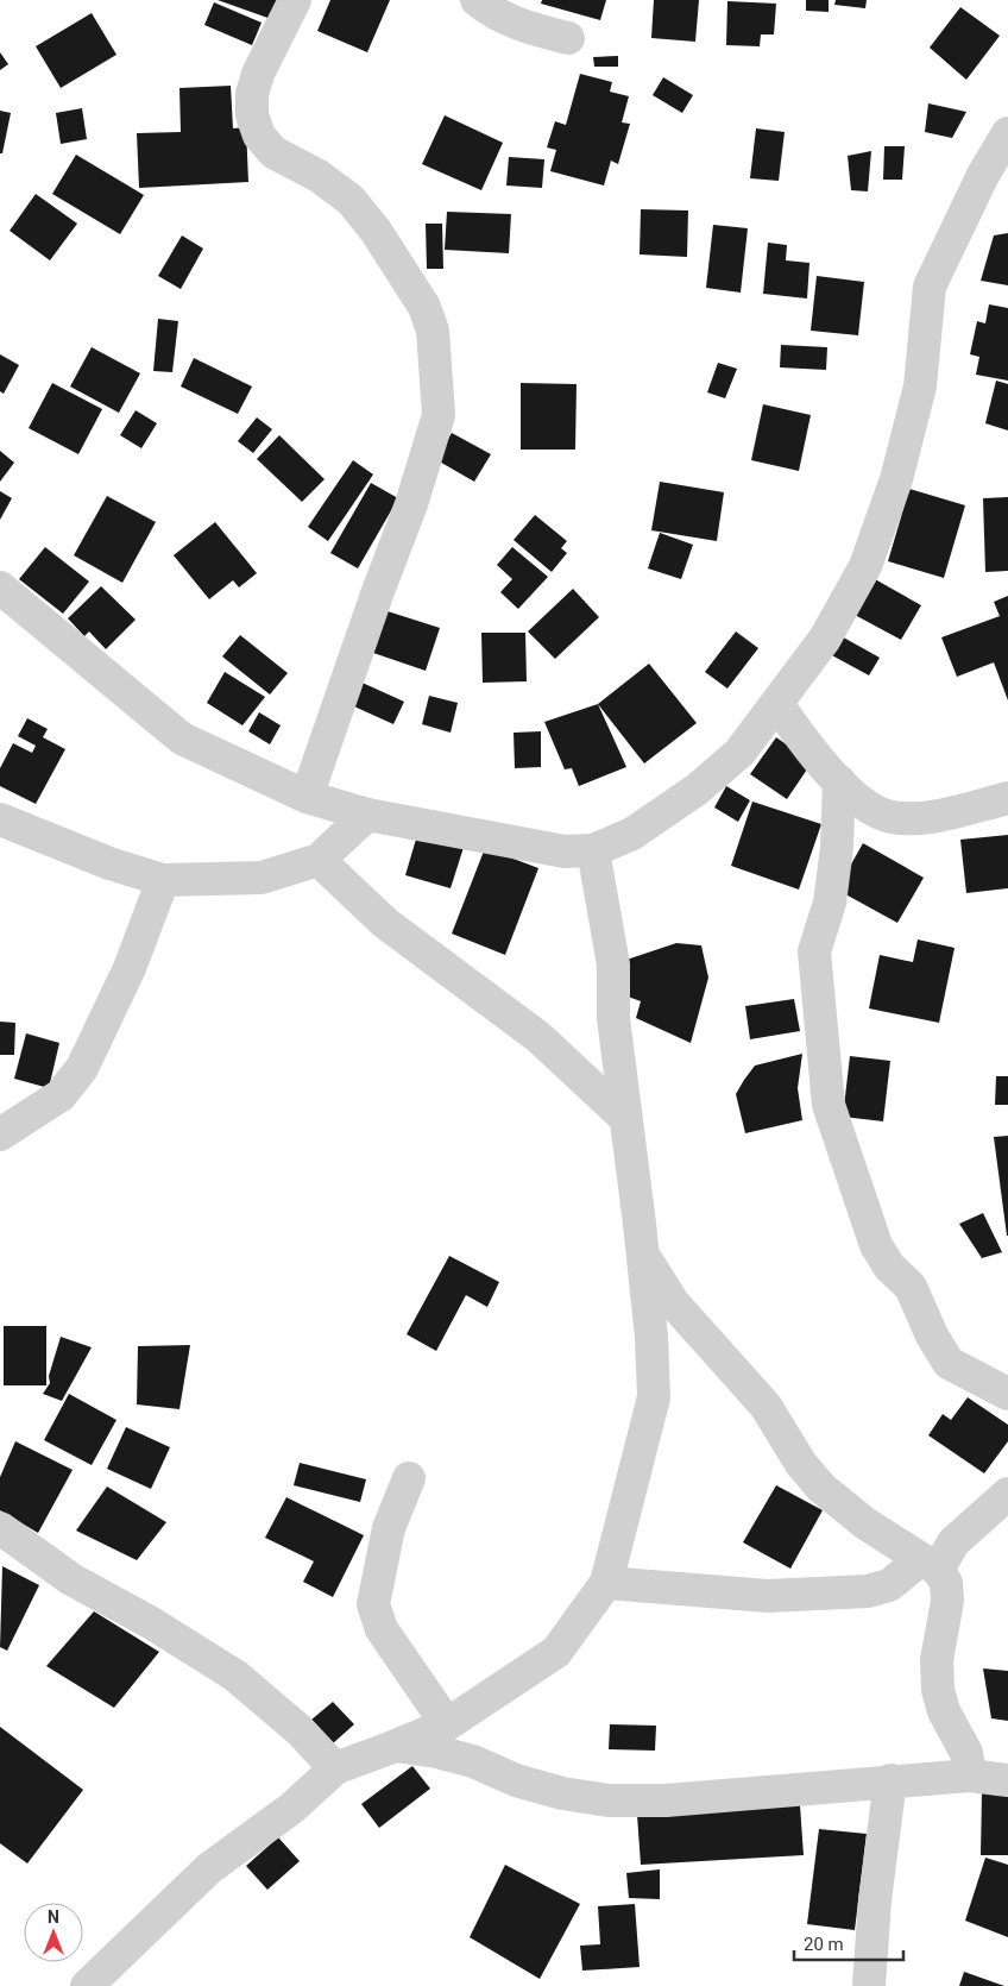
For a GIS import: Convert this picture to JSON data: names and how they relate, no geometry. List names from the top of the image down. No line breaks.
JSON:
{"scale_bar":"20 m","north":"top"}
